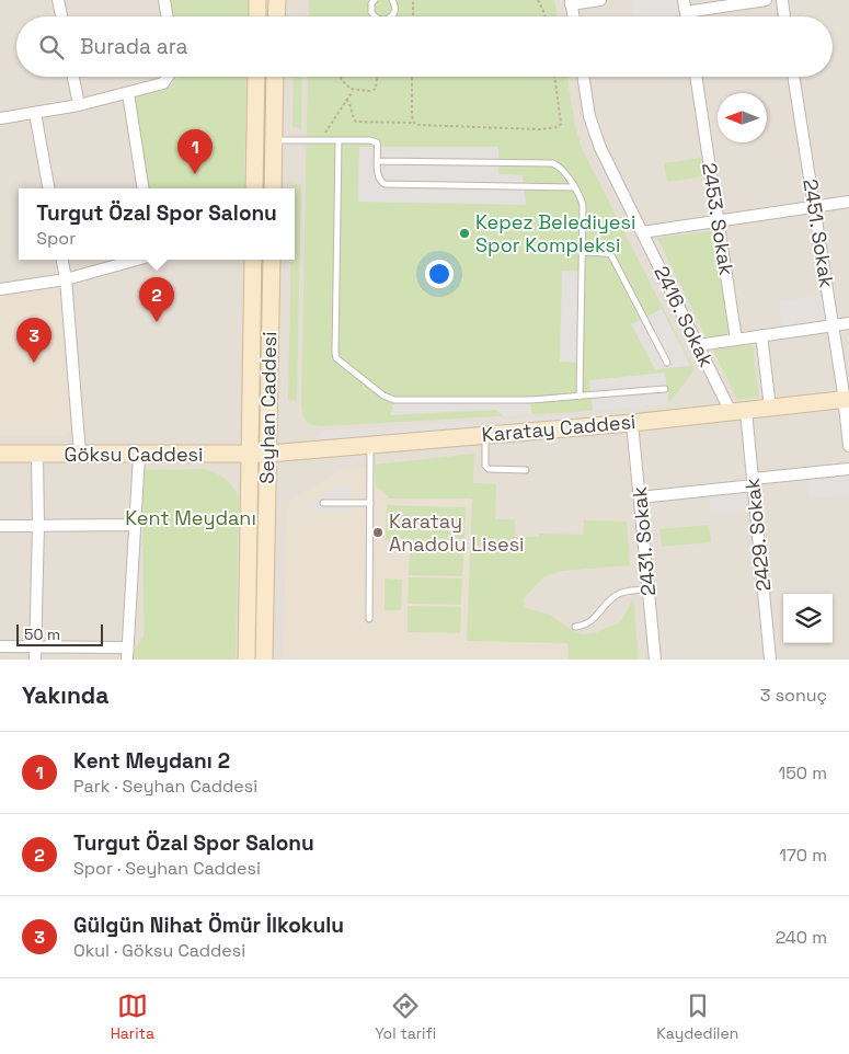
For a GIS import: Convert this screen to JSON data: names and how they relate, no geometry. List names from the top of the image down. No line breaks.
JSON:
{"streets":{"street":["2453. Sokak","2451. Sokak","2416. Sokak","Seyhan Caddesi","Karatay Caddesi","Göksu Caddesi","2429. Sokak","2431. Sokak"]},"crossings":[["2451. Sokak","Karatay Caddesi"],["2416. Sokak","Karatay Caddesi"],["2416. Sokak","2429. Sokak"],["Seyhan Caddesi","Karatay Caddesi"],["Seyhan Caddesi","Göksu Caddesi"],["Karatay Caddesi","Göksu Caddesi"],["Karatay Caddesi","2429. Sokak"],["Karatay Caddesi","2431. Sokak"]],"parks":["Kent Meydanı"],"places":["Kepez Belediyesi Spor Kompleksi","Karatay Anadolu Lisesi"],"scale_bar":"50 m","north":"left","page":{"search":"Burada ara","pins":["1","2","3"],"popup":["Turgut Özal Spor Salonu","Spor"],"scale":"50 m","heading":["Yakında","3 sonuç"],"list":[{"mark":"1","name":"Kent Meydanı 2","note":"Park · Seyhan Caddesi","value":"150 m"},{"mark":"2","name":"Turgut Özal Spor Salonu","note":"Spor · Seyhan Caddesi","value":"170 m"},{"mark":"3","name":"Gülgün Nihat Ömür İlkokulu","note":"Okul · Göksu Caddesi","value":"240 m"}],"nav":["Harita","Yol tarifi","Kaydedilen"]}}
